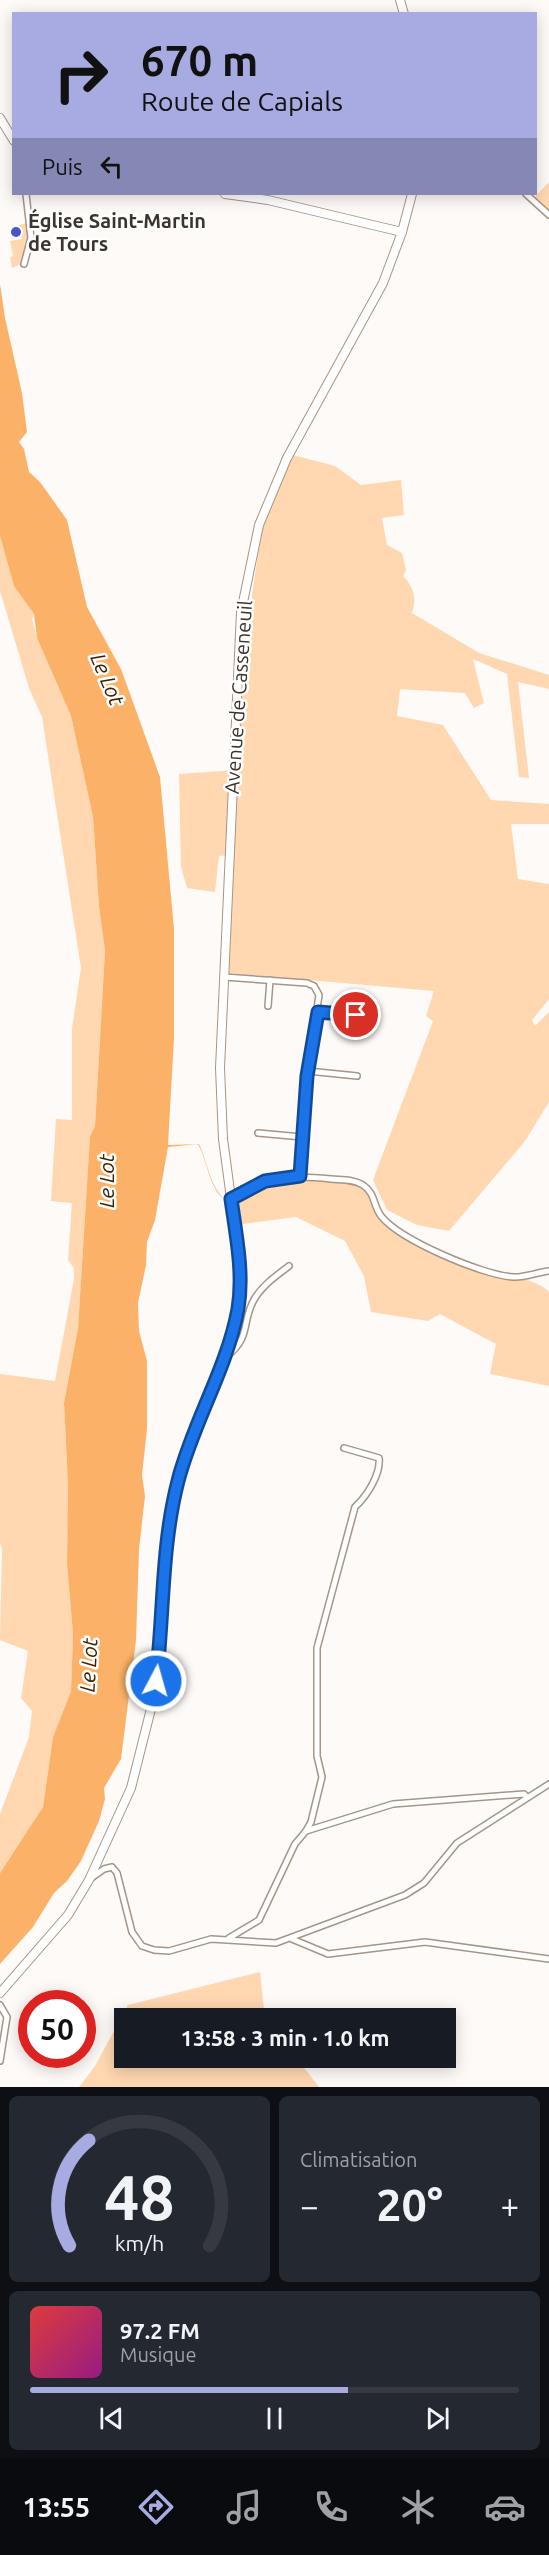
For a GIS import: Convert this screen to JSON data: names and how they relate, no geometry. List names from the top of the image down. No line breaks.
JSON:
{"streets":{"main road":["Avenue de Casseneuil"]},"water":["Le Lot"],"places":["Église Saint-Martin de Tours"],"page":{"turn":["670 m","Route de Capials"],"then":"Puis","limit":"50","trip":"13:58 · 3 min · 1.0 km","tile":"Climatisation","heat":["−","20°","+"],"song":["97.2 FM","Musique"],"tabs":"13:55","gauge":["48","km/h"]}}
